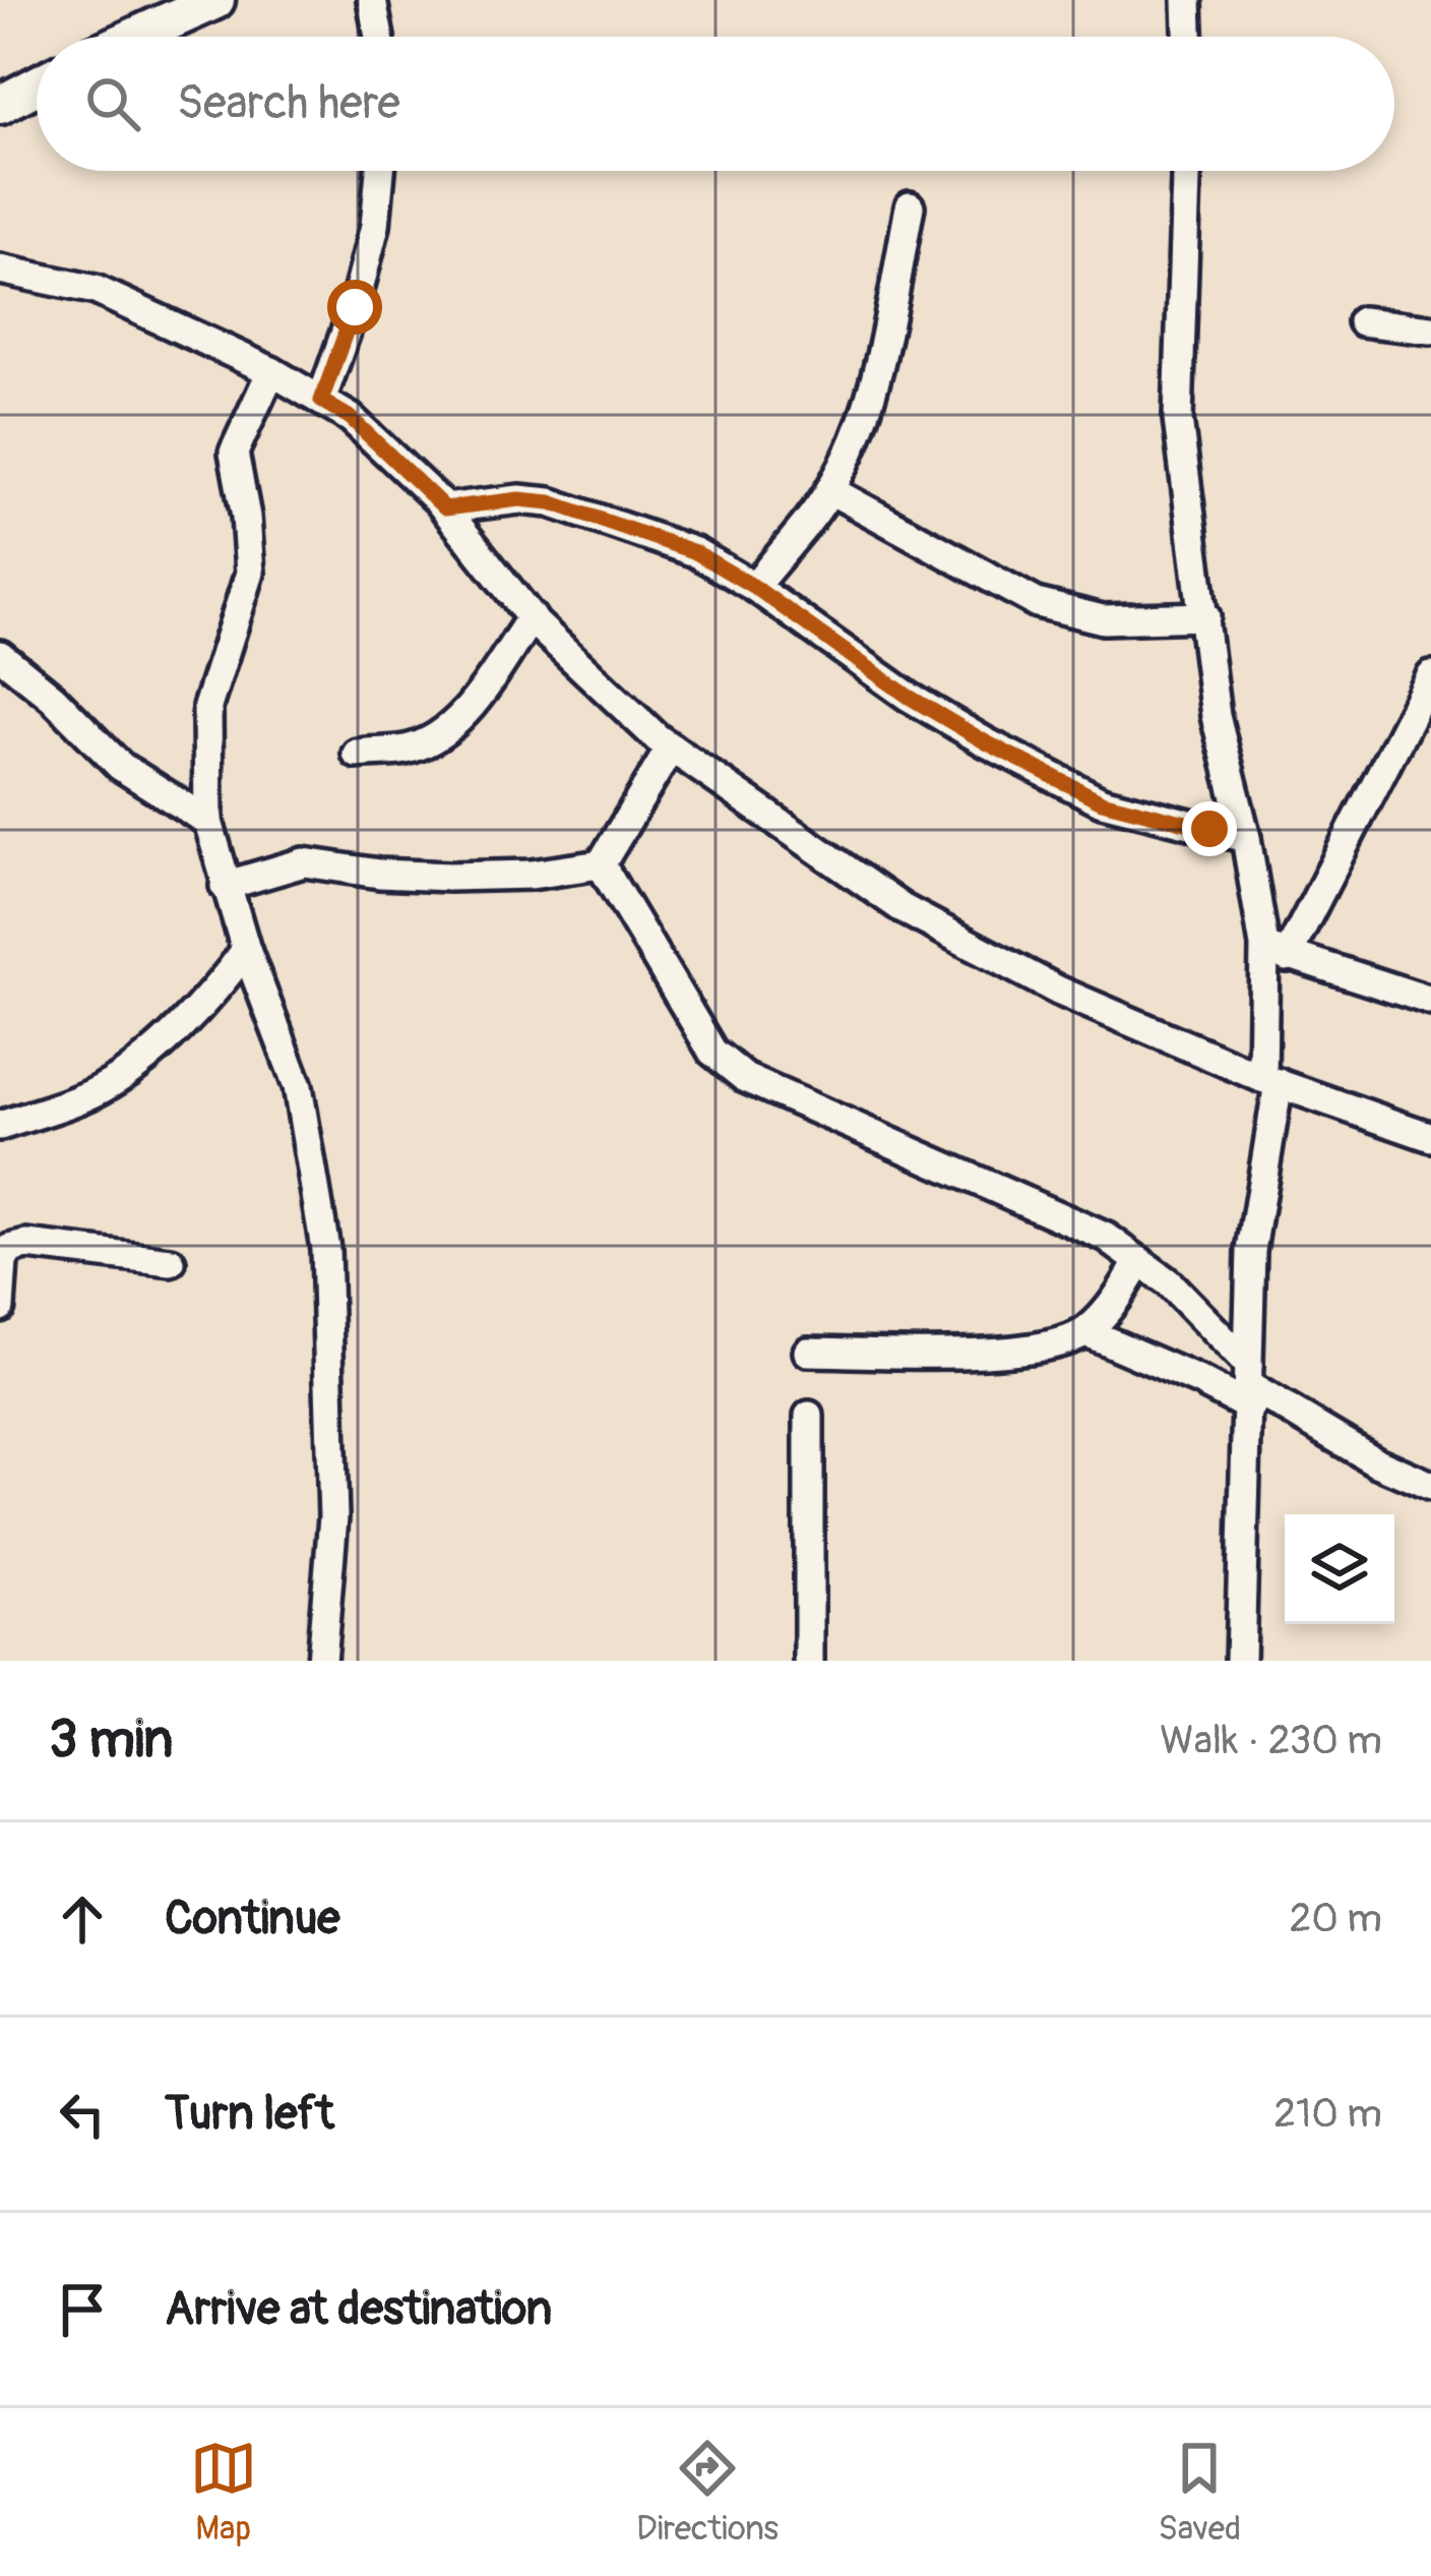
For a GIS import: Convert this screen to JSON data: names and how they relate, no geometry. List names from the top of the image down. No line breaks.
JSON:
{"page":{"search":"Search here","heading":["3 min","Walk · 230 m"],"list":[["Continue","20 m"],["Turn left","210 m"],"Arrive at destination"],"nav":["Map","Directions","Saved"]}}
